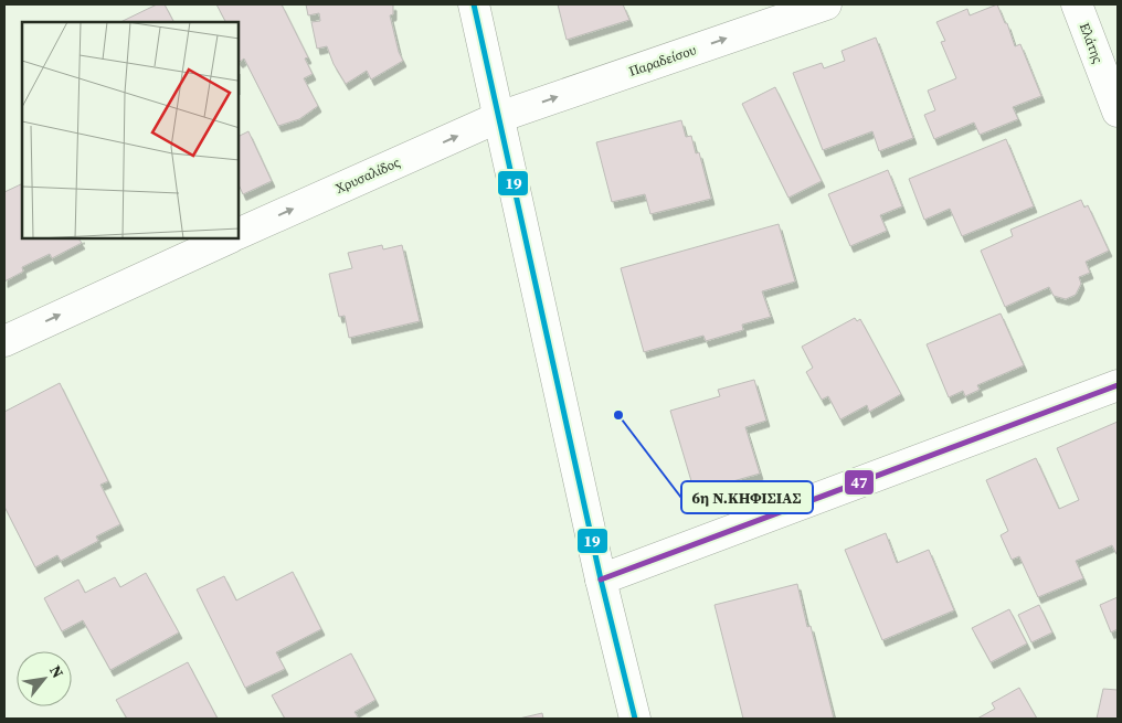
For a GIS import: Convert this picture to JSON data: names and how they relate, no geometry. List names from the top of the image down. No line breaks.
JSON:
{"streets":{"street":["Ελάτης","Παραδείσου","Χρυσαλίδος"]},"crossings":[["Παραδείσου","Χρυσαλίδος"]],"one_way":["Παραδείσου","Χρυσαλίδος"],"places":["6η Ν.ΚΗΦΙΣΙΑΣ"],"lines":["transit line 19","transit line 47"],"north":"top right"}
